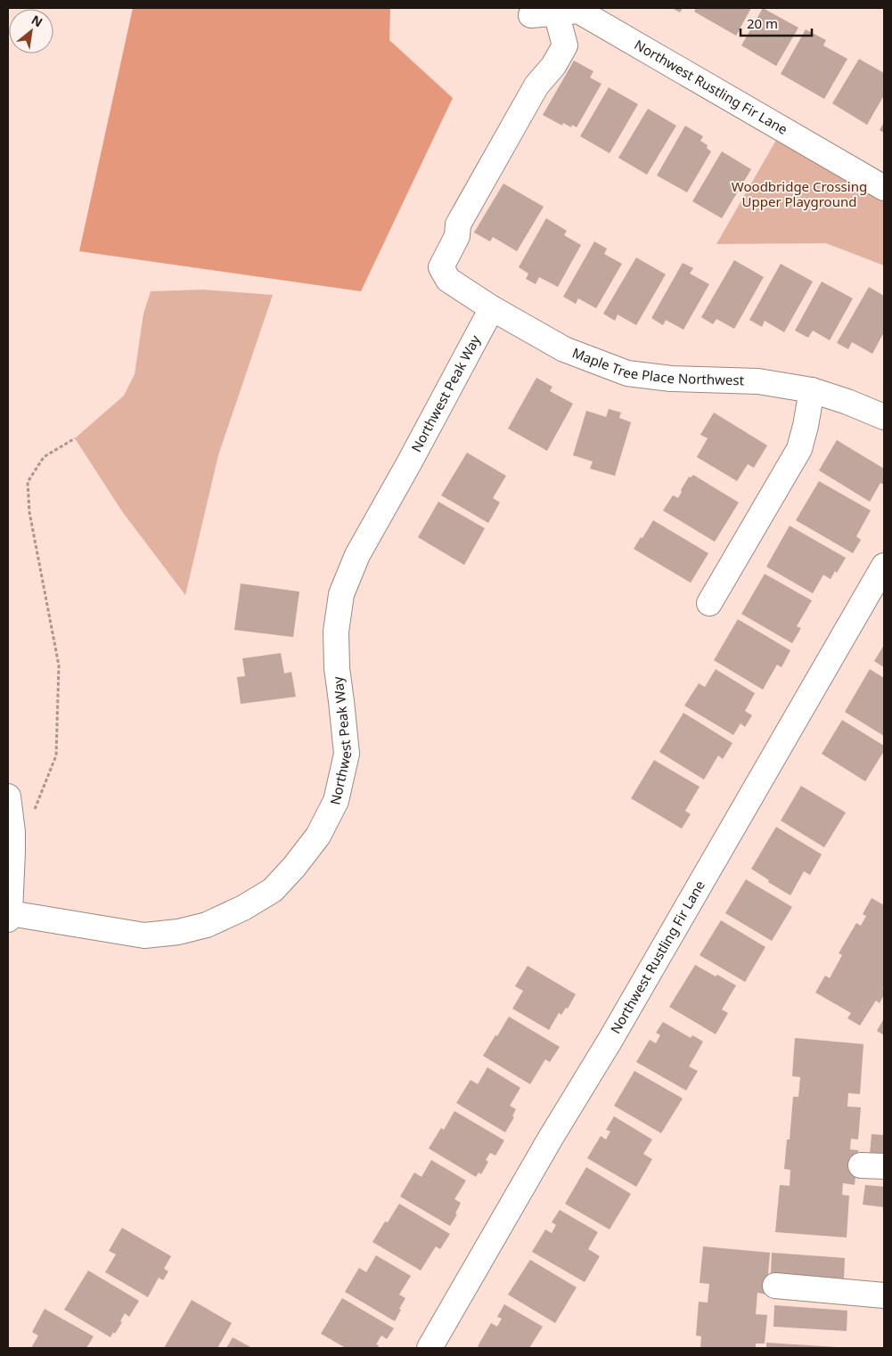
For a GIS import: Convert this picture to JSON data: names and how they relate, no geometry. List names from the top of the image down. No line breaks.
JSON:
{"streets":{"street":["Northwest Rustling Fir Lane","Maple Tree Place Northwest","Northwest Peak Way"]},"crossings":[["Northwest Rustling Fir Lane","Maple Tree Place Northwest"],["Maple Tree Place Northwest","Northwest Peak Way"]],"parks":["Woodbridge Crossing Upper Playground"],"scale_bar":"20 m","north":"top right"}
